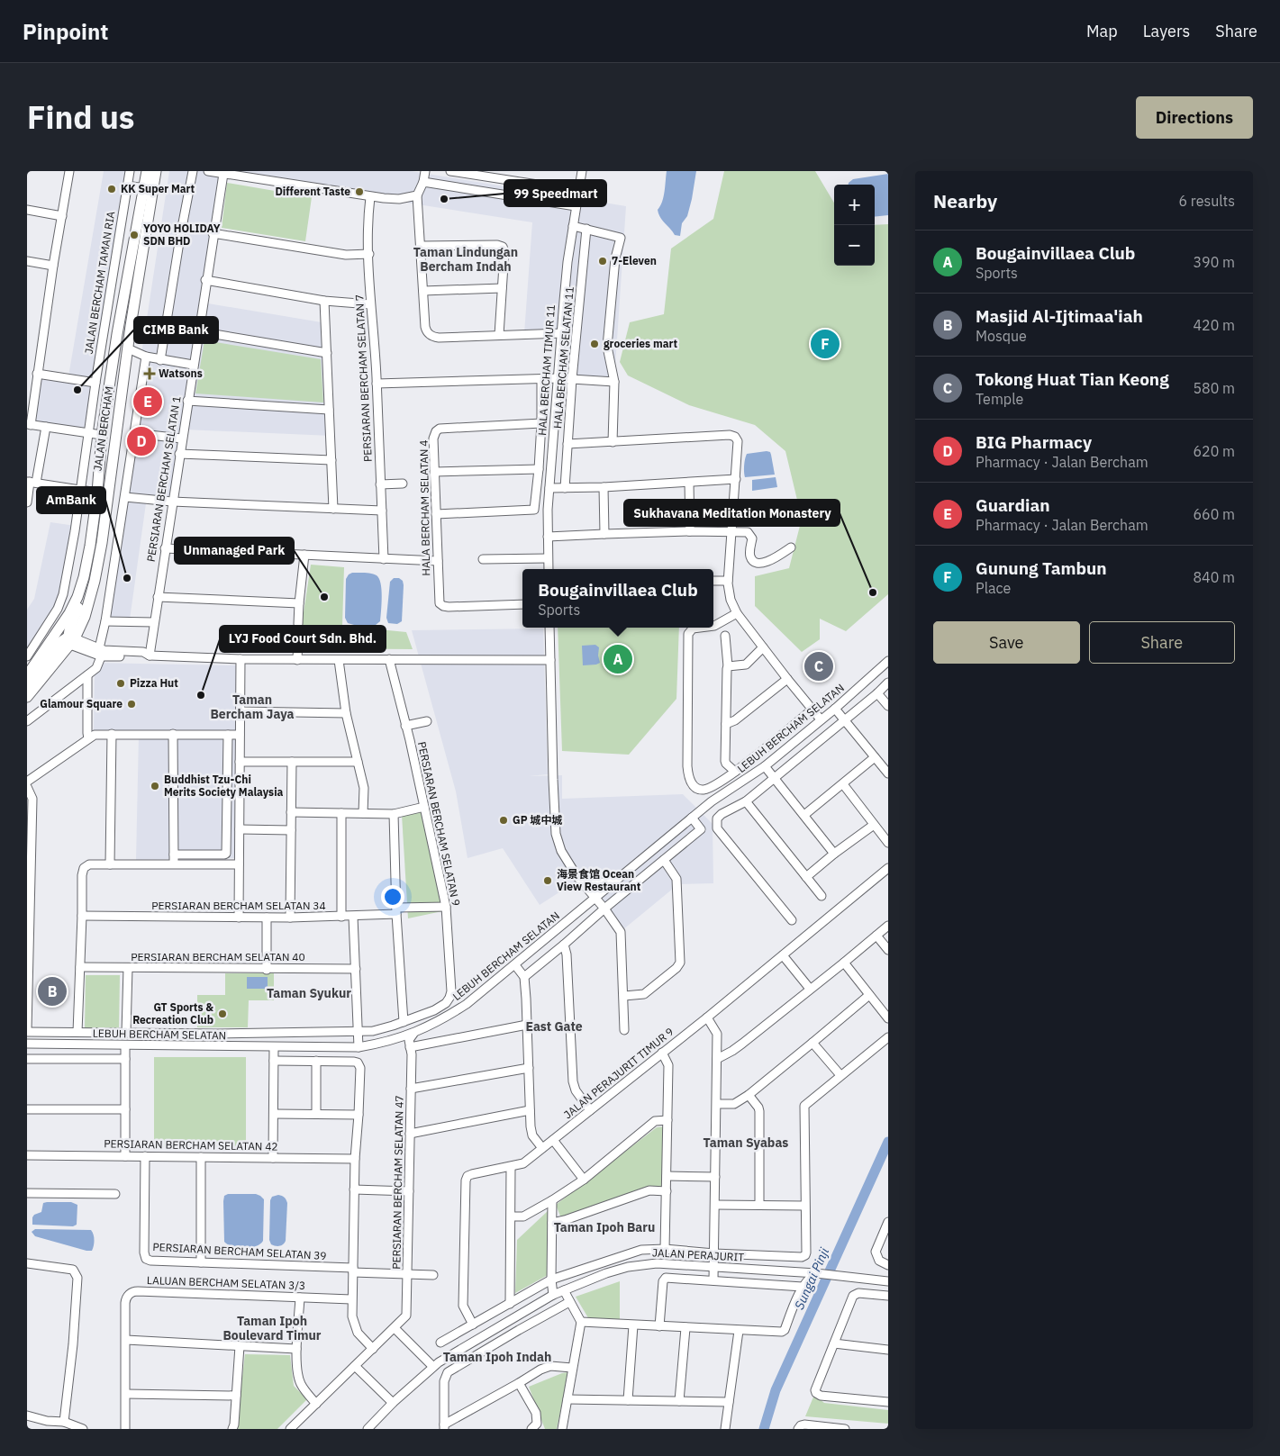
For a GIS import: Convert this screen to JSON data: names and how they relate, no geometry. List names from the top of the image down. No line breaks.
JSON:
{"streets":{"main road":["JALAN BERCHAM"],"street":["JALAN BERCHAM TAMAN RIA","HALA BERCHAM SELATAN 11","HALA BERCHAM TIMUR 11","PERSIARAN BERCHAM SELATAN 7","PERSIARAN BERCHAM SELATAN 1","HALA BERCHAM SELATAN 4","LEBUH BERCHAM SELATAN","PERSIARAN BERCHAM SELATAN 9","PERSIARAN BERCHAM SELATAN 34","PERSIARAN BERCHAM SELATAN 40","JALAN PERAJURIT TIMUR 9","PERSIARAN BERCHAM SELATAN 42","PERSIARAN BERCHAM SELATAN 47","PERSIARAN BERCHAM SELATAN 39","JALAN PERAJURIT","LALUAN BERCHAM SELATAN 3/3"]},"crossings":[["LEBUH BERCHAM SELATAN","PERSIARAN BERCHAM SELATAN 47"],["PERSIARAN BERCHAM SELATAN 9","PERSIARAN BERCHAM SELATAN 34"],["PERSIARAN BERCHAM SELATAN 42","PERSIARAN BERCHAM SELATAN 39"],["PERSIARAN BERCHAM SELATAN 47","PERSIARAN BERCHAM SELATAN 39"]],"districts":["Taman Lindungan Bercham Indah","Taman Bercham Jaya","Taman Syukur","East Gate","Taman Syabas","Taman Ipoh Baru","Taman Ipoh Boulevard Timur","Taman Ipoh Indah"],"water":["Sungai Pinji"],"places":{"other":["KK Super Mart","Different Taste","99 Speedmart","YOYO HOLIDAY SDN BHD","7-Eleven","groceries mart","CIMB Bank","AmBank","Sukhavana Meditation Monastery","Unmanaged Park","Pizza Hut","LYJ Food Court Sdn. Bhd.","Glamour Square","Buddhist Tzu-Chi Merits Society Malaysia","GP 城中城","海景食馆 Ocean View Restaurant","GT Sports & Recreation Club"],"health":["Watsons"]},"page":{"header":"Pinpoint","nav":["Map","Layers","Share"],"title":"Find us","buttons":["Directions",["Save","Share"]],"heading":["Nearby","6 results"],"map_buttons":["+","−"],"list":[{"mark":"A","name":"Bougainvillaea Club","note":"Sports","value":"390 m"},{"mark":"B","name":"Masjid Al-Ijtimaa'iah","note":"Mosque","value":"420 m"},{"mark":"C","name":"Tokong Huat Tian Keong","note":"Temple","value":"580 m"},{"mark":"D","name":"BIG Pharmacy","note":"Pharmacy · Jalan Bercham","value":"620 m"},{"mark":"E","name":"Guardian","note":"Pharmacy · Jalan Bercham","value":"660 m"},{"mark":"F","name":"Gunung Tambun","note":"Place","value":"840 m"}],"pins":["F","E","D","A","C","B"],"popup":["Bougainvillaea Club","Sports"]}}
